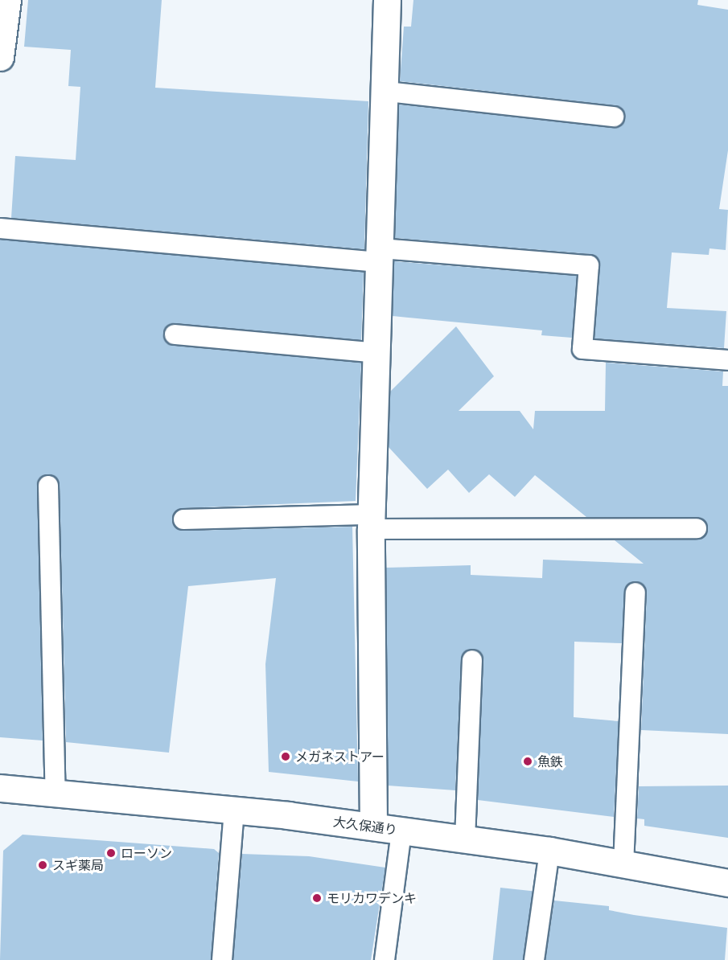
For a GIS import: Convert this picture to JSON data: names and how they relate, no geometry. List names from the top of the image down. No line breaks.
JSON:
{"streets":{"street":["大久保通り"]},"places":["メガネストアー","魚鉄","ローソン","スギ薬局","モリカワデンキ"]}
